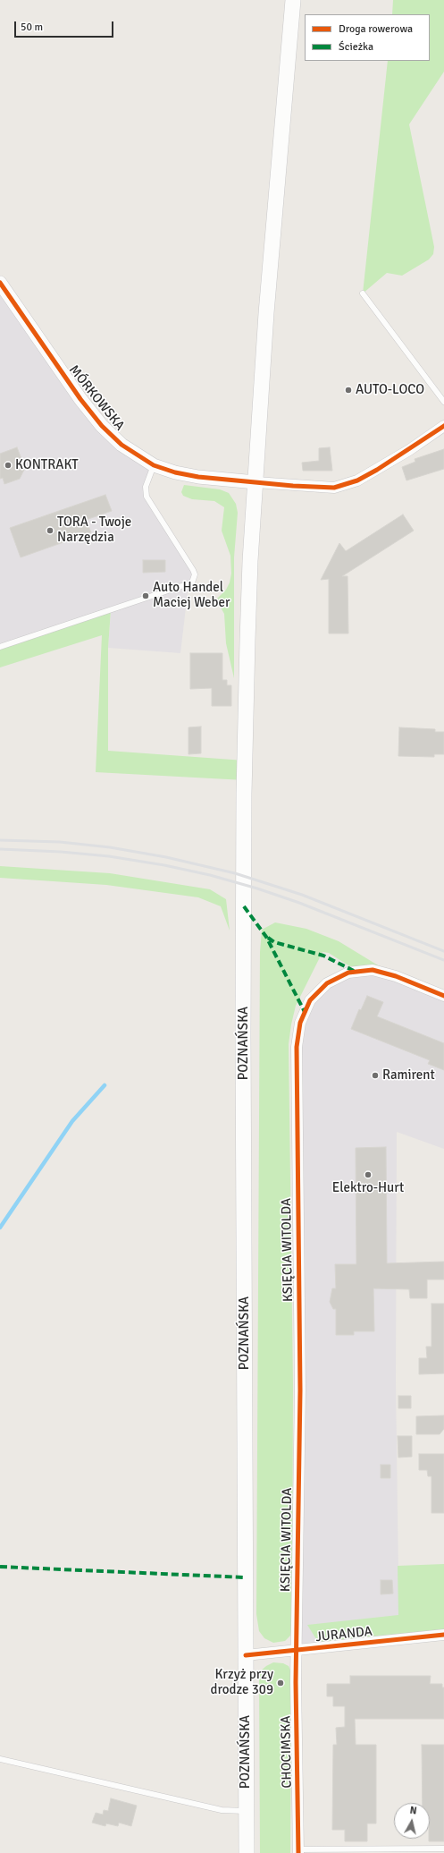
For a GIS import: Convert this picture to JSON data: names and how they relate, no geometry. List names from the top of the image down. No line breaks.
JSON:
{"streets":{"main road":["POZNAŃSKA"],"street":["MÓRKOWSKA","KSIĘCIA WITOLDA","JURANDA","CHOCIMSKA"]},"crossings":[["MÓRKOWSKA","POZNAŃSKA"],["POZNAŃSKA","JURANDA"],["KSIĘCIA WITOLDA","JURANDA"],["KSIĘCIA WITOLDA","CHOCIMSKA"],["JURANDA","CHOCIMSKA"]],"places":["AUTO-LOCO","KONTRAKT","TORA - Twoje Narzędzia","Auto Handel Maciej Weber","Ramirent","Elektro-Hurt","Krzyż przy drodze 309"],"legend":["Droga rowerowa","Ścieżka"],"scale_bar":"50 m","north":"top"}
